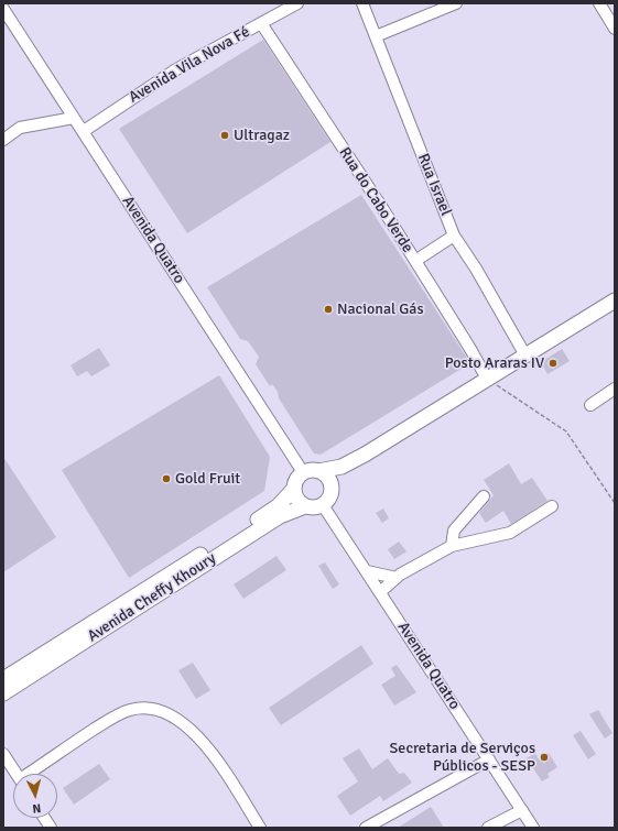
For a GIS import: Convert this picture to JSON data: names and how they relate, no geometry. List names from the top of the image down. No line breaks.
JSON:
{"streets":{"main road":["Avenida Cheffy Khoury"],"street":["Avenida Vila Nova Fé","Rua Israel","Rua do Cabo Verde","Avenida Quatro"]},"crossings":[["Avenida Vila Nova Fé","Rua do Cabo Verde"],["Avenida Vila Nova Fé","Avenida Quatro"],["Avenida Quatro","Avenida Cheffy Khoury"]],"places":["Ultragaz","Nacional Gás","Posto Araras IV","Gold Fruit","Secretaria de Serviços Públicos - SESP"],"north":"bottom"}
